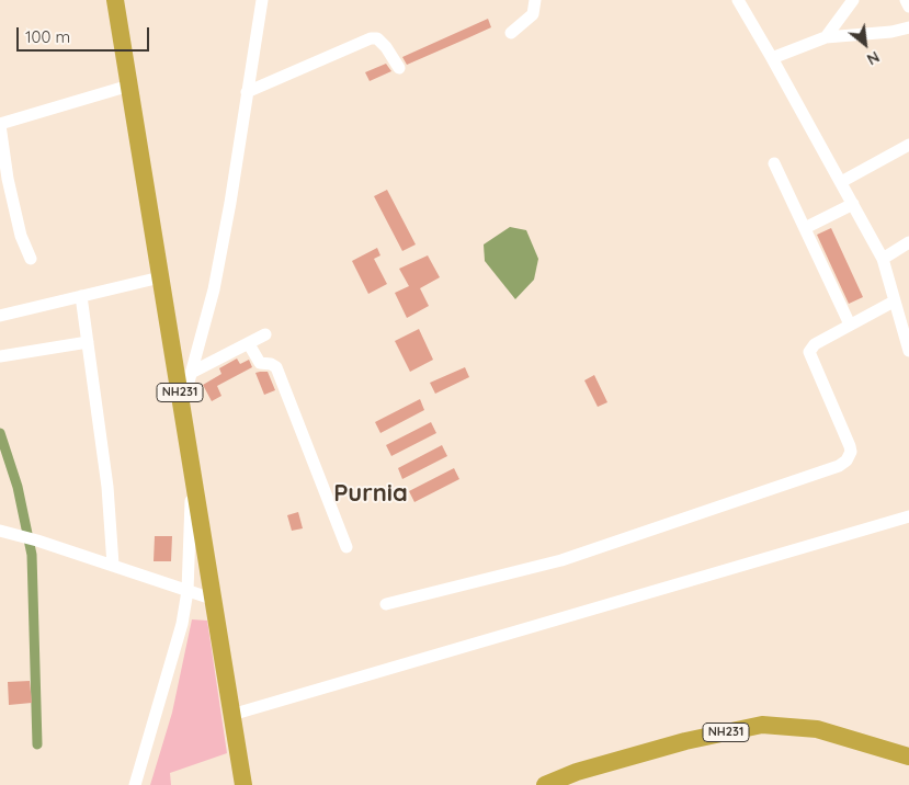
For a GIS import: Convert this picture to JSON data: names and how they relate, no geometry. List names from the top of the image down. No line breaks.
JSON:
{"streets":{"highway":["NH231"]},"districts":["Purnia"],"scale_bar":"100 m","north":"bottom right"}
